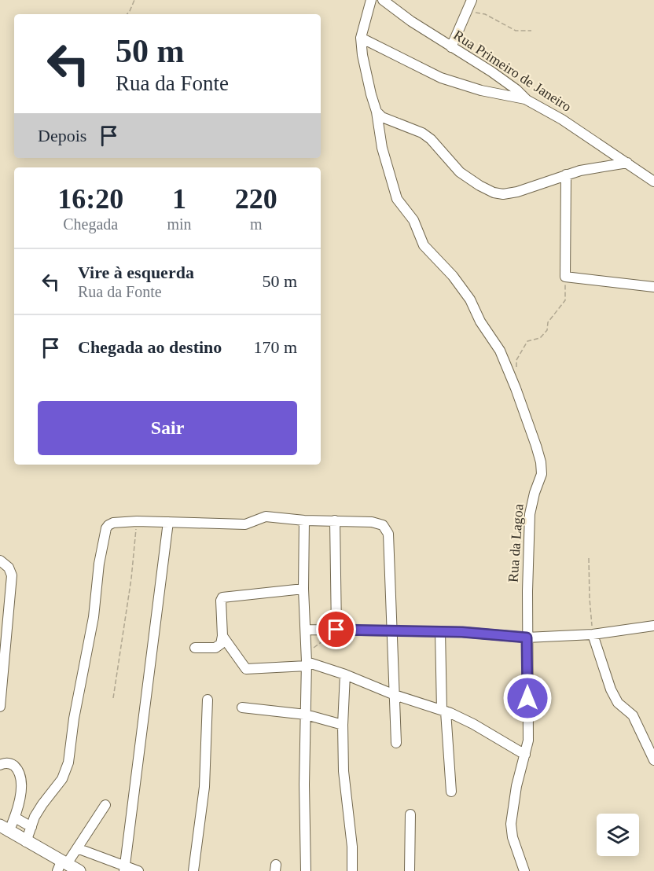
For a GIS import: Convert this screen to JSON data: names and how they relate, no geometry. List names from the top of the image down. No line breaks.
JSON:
{"streets":{"street":["Rua Primeiro de Janeiro","Rua da Lagoa"]},"page":{"turn":["50 m","Rua da Fonte"],"then":"Depois","eta":["16:20","Chegada","1","min","220","m"],"list":[{"name":"Vire à esquerda","note":"Rua da Fonte","value":"50 m"},{"name":"Chegada ao destino","value":"170 m"}],"buttons":"Sair"}}
